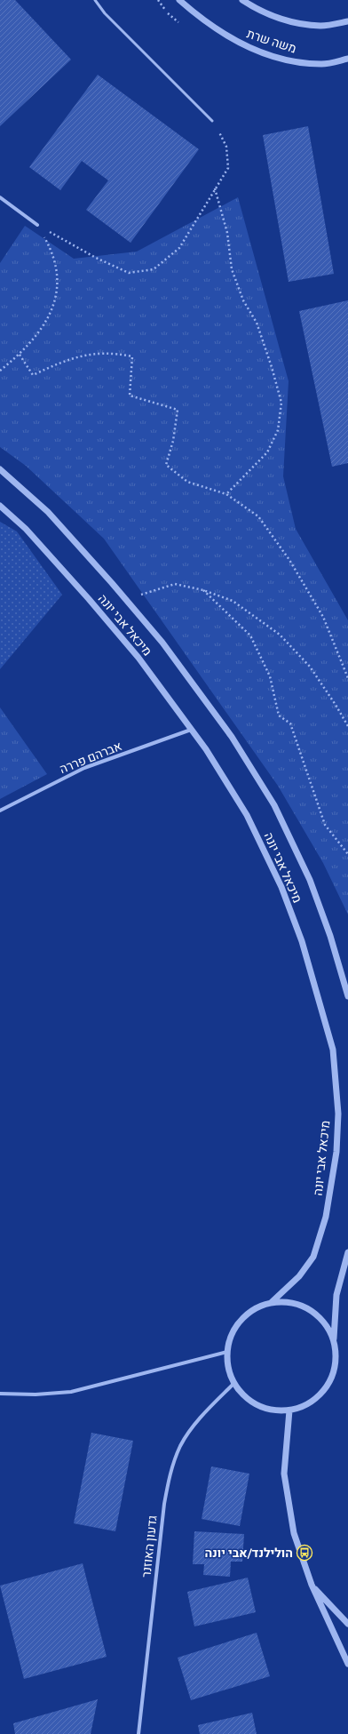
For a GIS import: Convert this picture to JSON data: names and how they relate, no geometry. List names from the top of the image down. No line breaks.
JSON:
{"streets":{"street":["משה שרת","מיכאל אבי יונה","אברהם פררה","גדעון האוזנר"]},"crossings":[["מיכאל אבי יונה","אברהם פררה"],["מיכאל אבי יונה","גדעון האוזנר"]],"places":{"bus stop":["הולילנד/אבי יונה"]}}
